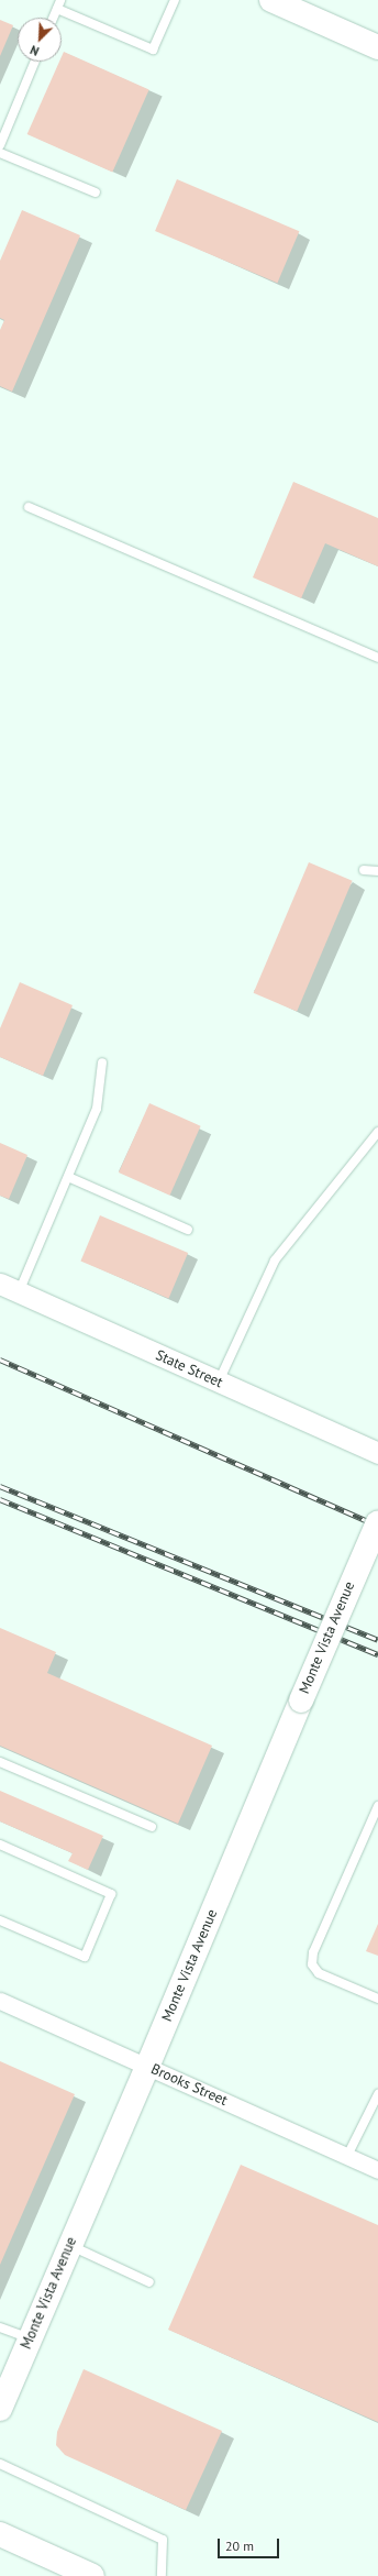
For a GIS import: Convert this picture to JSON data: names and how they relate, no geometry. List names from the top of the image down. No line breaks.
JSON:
{"streets":{"main road":["Monte Vista Avenue"],"street":["State Street","Brooks Street"]},"crossings":[["Monte Vista Avenue","Brooks Street"]],"scale_bar":"20 m","north":"bottom left"}
